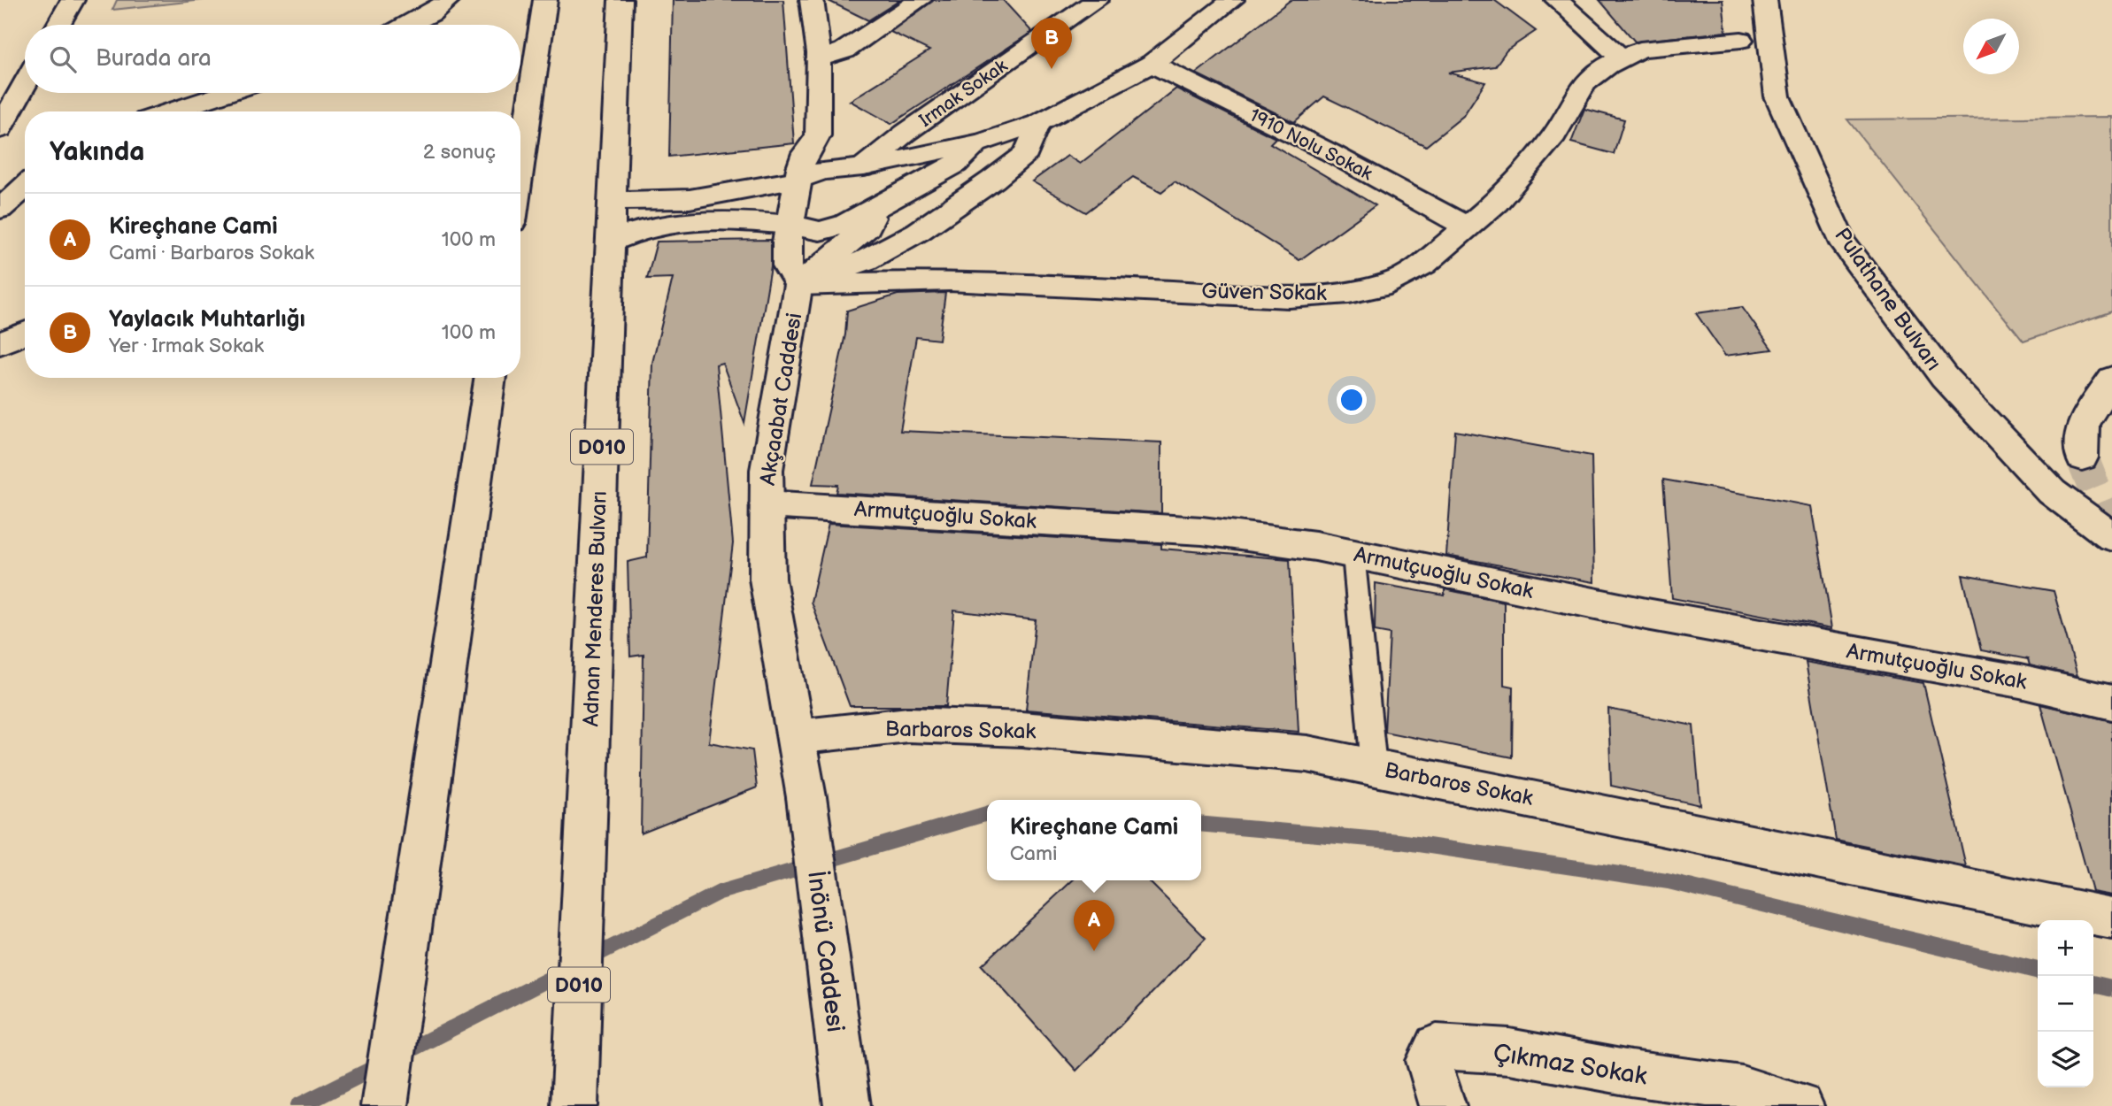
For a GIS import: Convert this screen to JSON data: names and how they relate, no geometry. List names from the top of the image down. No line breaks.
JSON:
{"streets":{"main road":["Irmak Sokak","1910 Nolu Sokak","Güven Sokak","Pulathane Bulvarı","Akçaabat Caddesi","D010","Armutçuoğlu Sokak","Adnan Menderes Bulvarı","Barbaros Sokak","İnönü Caddesi","Çıkmaz Sokak"]},"crossings":[["1910 Nolu Sokak","Güven Sokak"],["Güven Sokak","Akçaabat Caddesi"],["Akçaabat Caddesi","Armutçuoğlu Sokak"],["Akçaabat Caddesi","Barbaros Sokak"],["Akçaabat Caddesi","İnönü Caddesi"]],"north":"bottom left","page":{"pins":["B","A"],"search":"Burada ara","heading":["Yakında","2 sonuç"],"list":[{"mark":"A","name":"Kireçhane Cami","note":"Cami · Barbaros Sokak","value":"100 m"},{"mark":"B","name":"Yaylacık Muhtarlığı","note":"Yer · Irmak Sokak","value":"100 m"}],"popup":["Kireçhane Cami","Cami"],"map_buttons":["+","−"]}}
